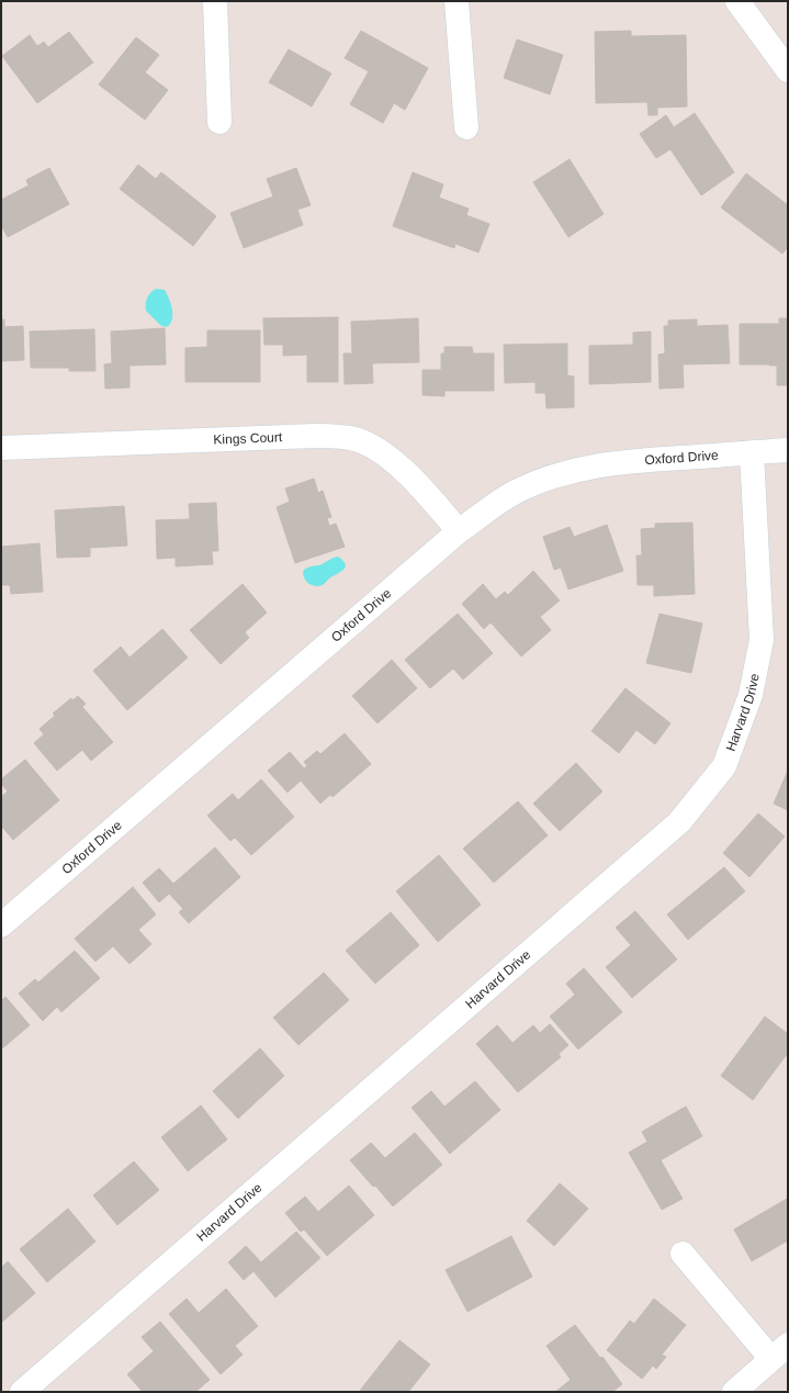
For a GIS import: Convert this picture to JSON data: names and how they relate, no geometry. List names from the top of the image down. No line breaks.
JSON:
{"streets":{"street":["Kings Court","Oxford Drive","Harvard Drive"]},"crossings":[["Kings Court","Oxford Drive"],["Oxford Drive","Harvard Drive"]]}
